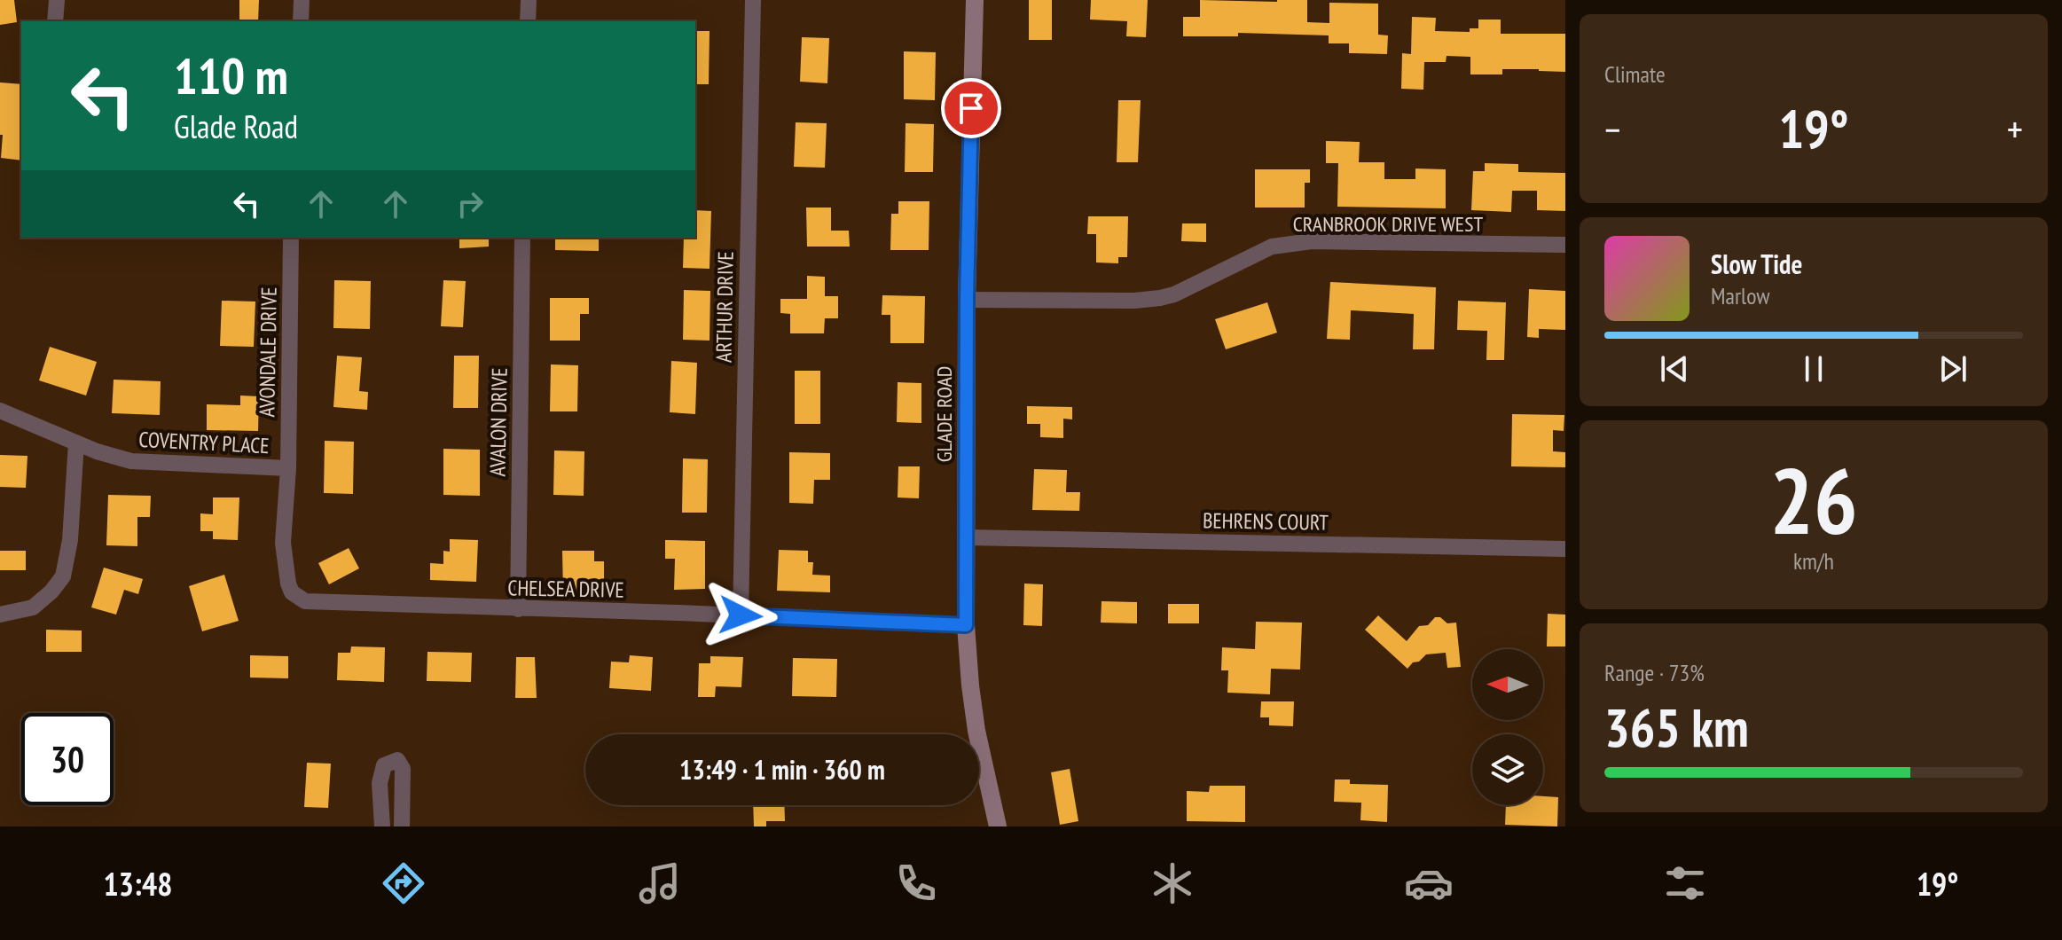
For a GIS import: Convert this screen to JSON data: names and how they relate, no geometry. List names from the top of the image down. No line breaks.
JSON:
{"streets":{"main road":["GLADE ROAD"],"street":["CRANBROOK DRIVE WEST","ARTHUR DRIVE","AVONDALE DRIVE","AVALON DRIVE","COVENTRY PLACE","BEHRENS COURT","CHELSEA DRIVE"]},"crossings":[["CRANBROOK DRIVE WEST","GLADE ROAD"],["ARTHUR DRIVE","CHELSEA DRIVE"],["AVONDALE DRIVE","COVENTRY PLACE"],["AVONDALE DRIVE","CHELSEA DRIVE"],["GLADE ROAD","BEHRENS COURT"],["GLADE ROAD","CHELSEA DRIVE"],["AVALON DRIVE","CHELSEA DRIVE"],["COVENTRY PLACE","CHELSEA DRIVE"]],"north":"left","page":{"tile":["Climate",["26","km/h"],["Range · 73%","365 km"]],"turn":["110 m","Glade Road"],"heat":["−","19°","+"],"song":["Slow Tide","Marlow"],"limit":"30","trip":"13:49 · 1 min · 360 m","tabs":["13:48","19°"]}}
